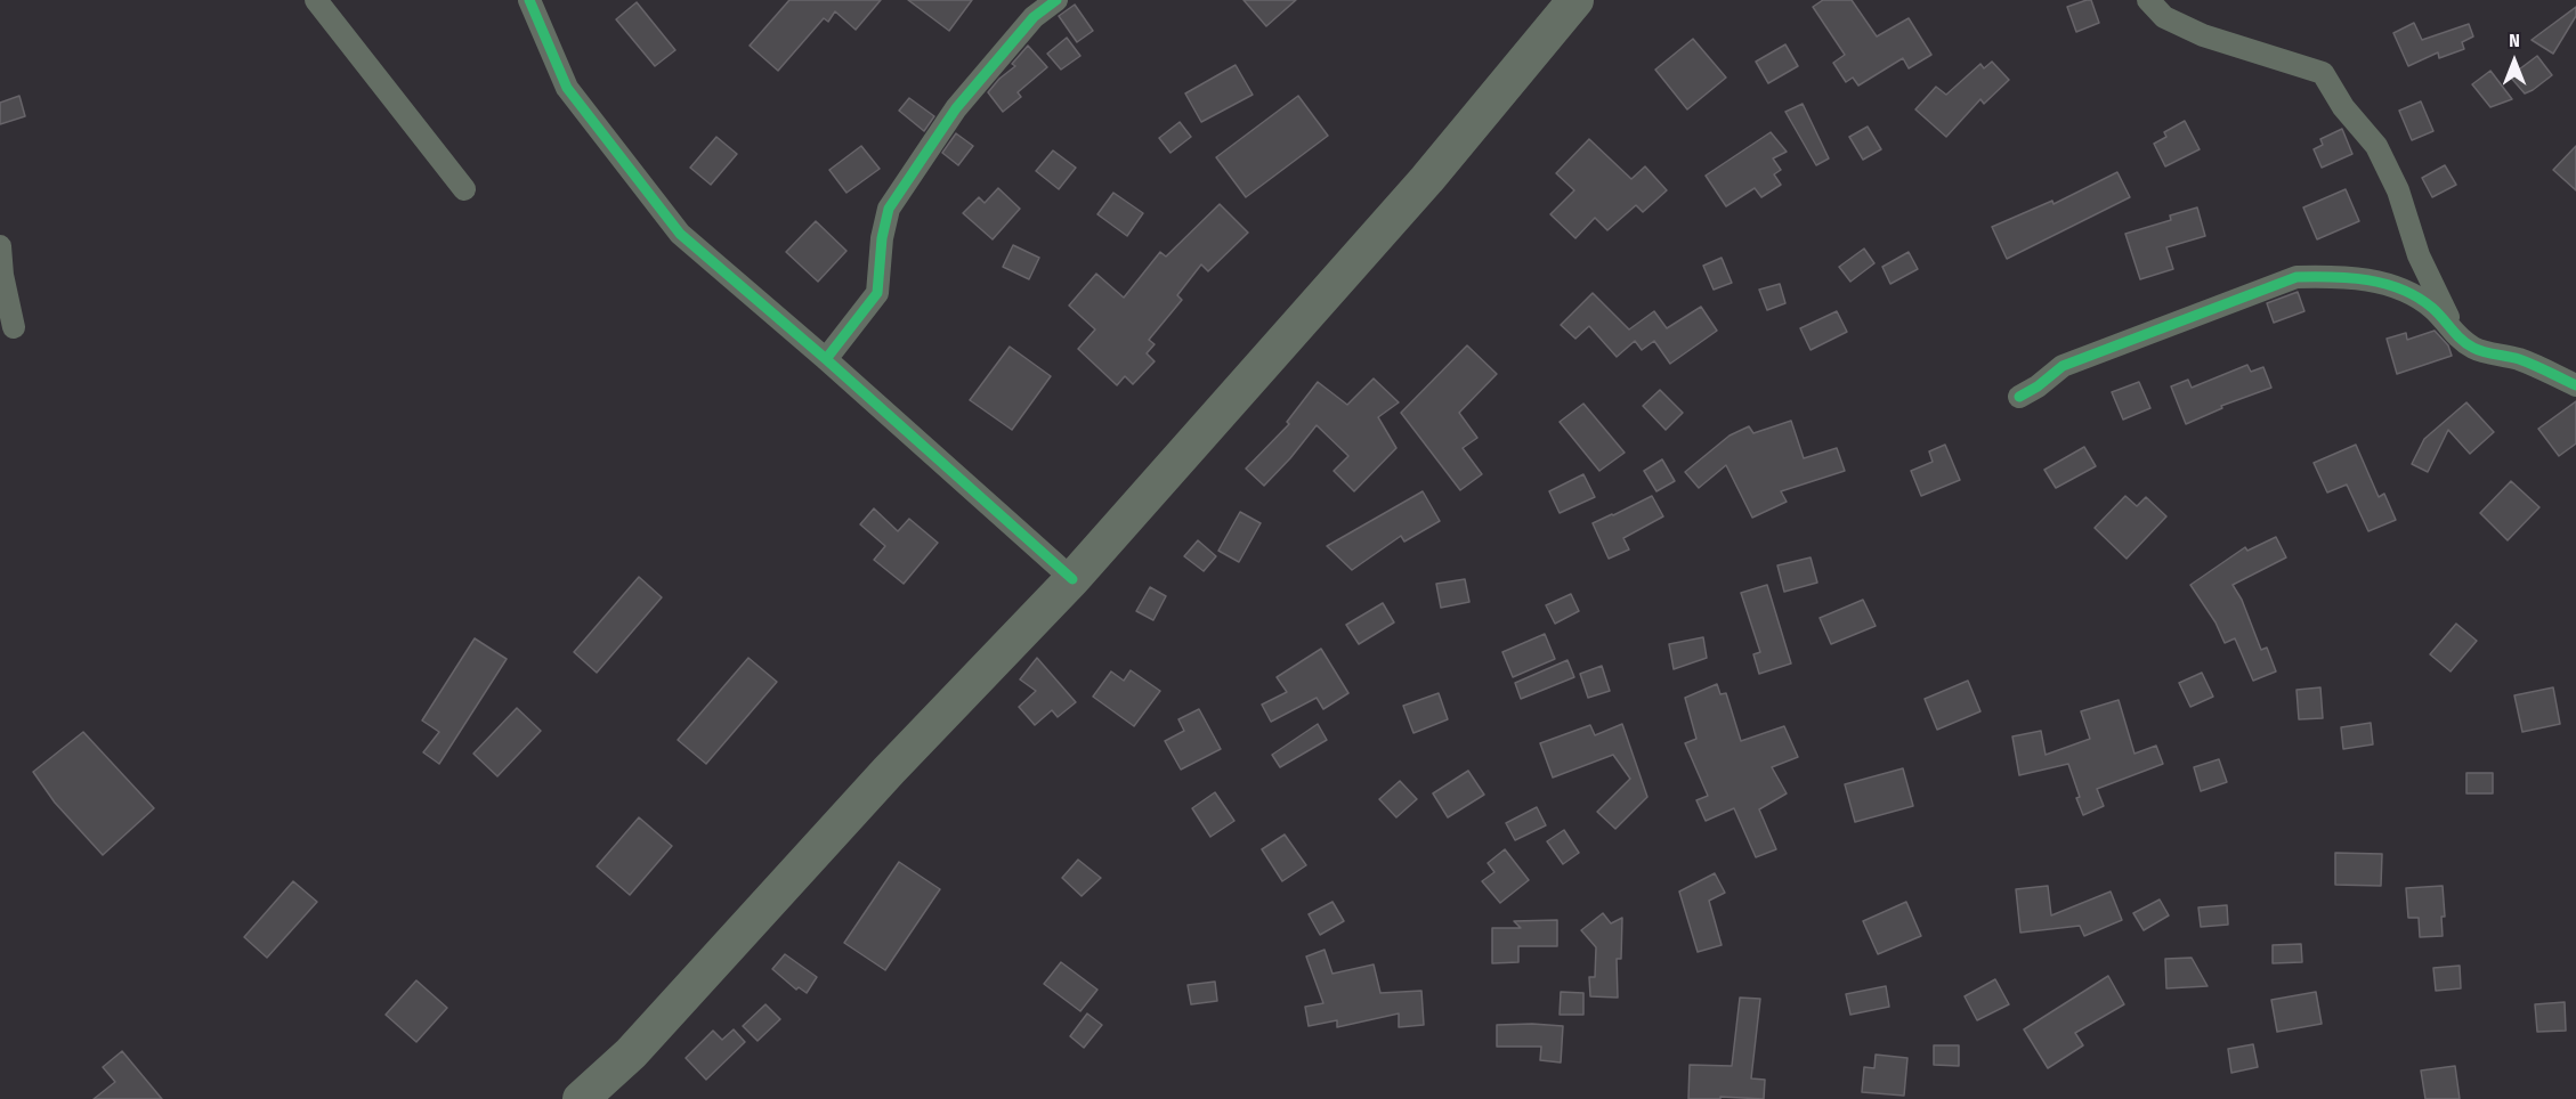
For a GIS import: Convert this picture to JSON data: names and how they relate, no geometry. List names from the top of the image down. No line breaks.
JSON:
{"north":"top"}
